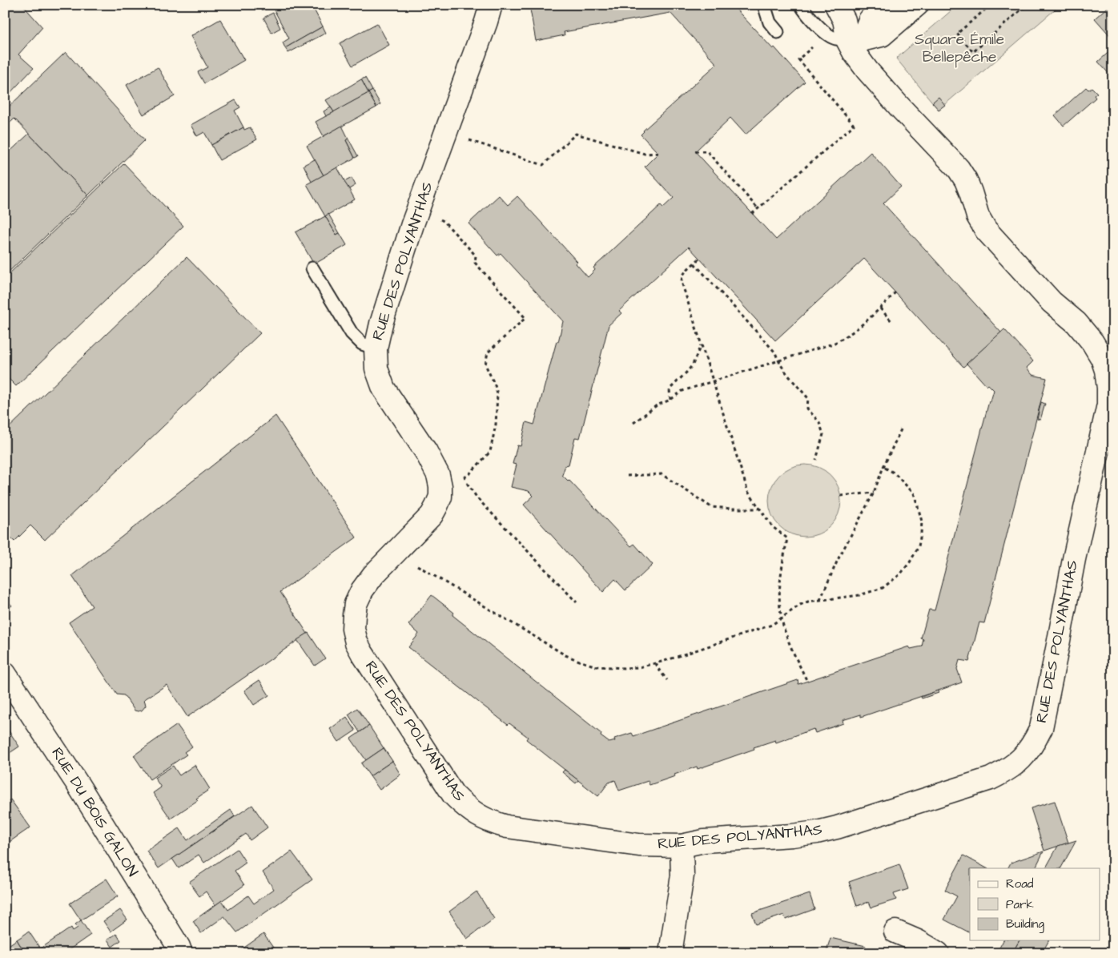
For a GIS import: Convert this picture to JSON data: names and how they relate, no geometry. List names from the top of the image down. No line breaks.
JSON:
{"streets":{"street":["RUE DES POLYANTHAS","RUE DU BOIS GALON"]},"parks":["Square Émile Bellepêche"],"legend":["Road","Park","Building"]}
